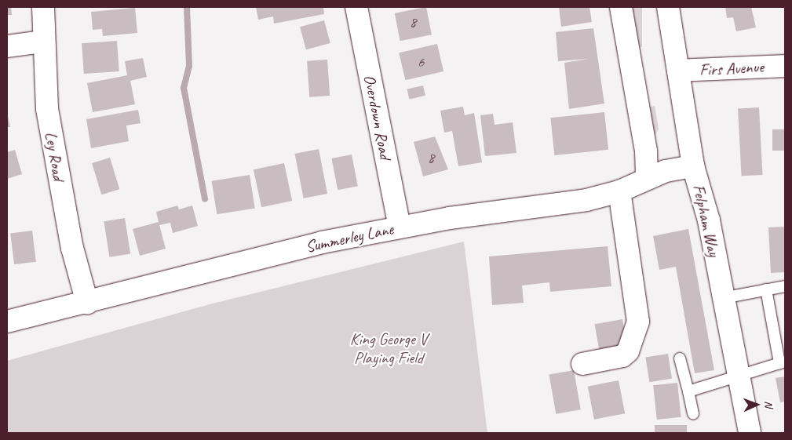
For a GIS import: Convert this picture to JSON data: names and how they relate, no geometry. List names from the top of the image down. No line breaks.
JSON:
{"streets":{"street":["Firs Avenue","Overdown Road","Ley Road","Felpham Way","Summerley Lane"]},"crossings":[["Firs Avenue","Felpham Way"],["Overdown Road","Summerley Lane"],["Ley Road","Summerley Lane"],["Felpham Way","Summerley Lane"]],"parks":["King George V Playing Field"],"house_numbers":["8","6","8"],"north":"right"}
